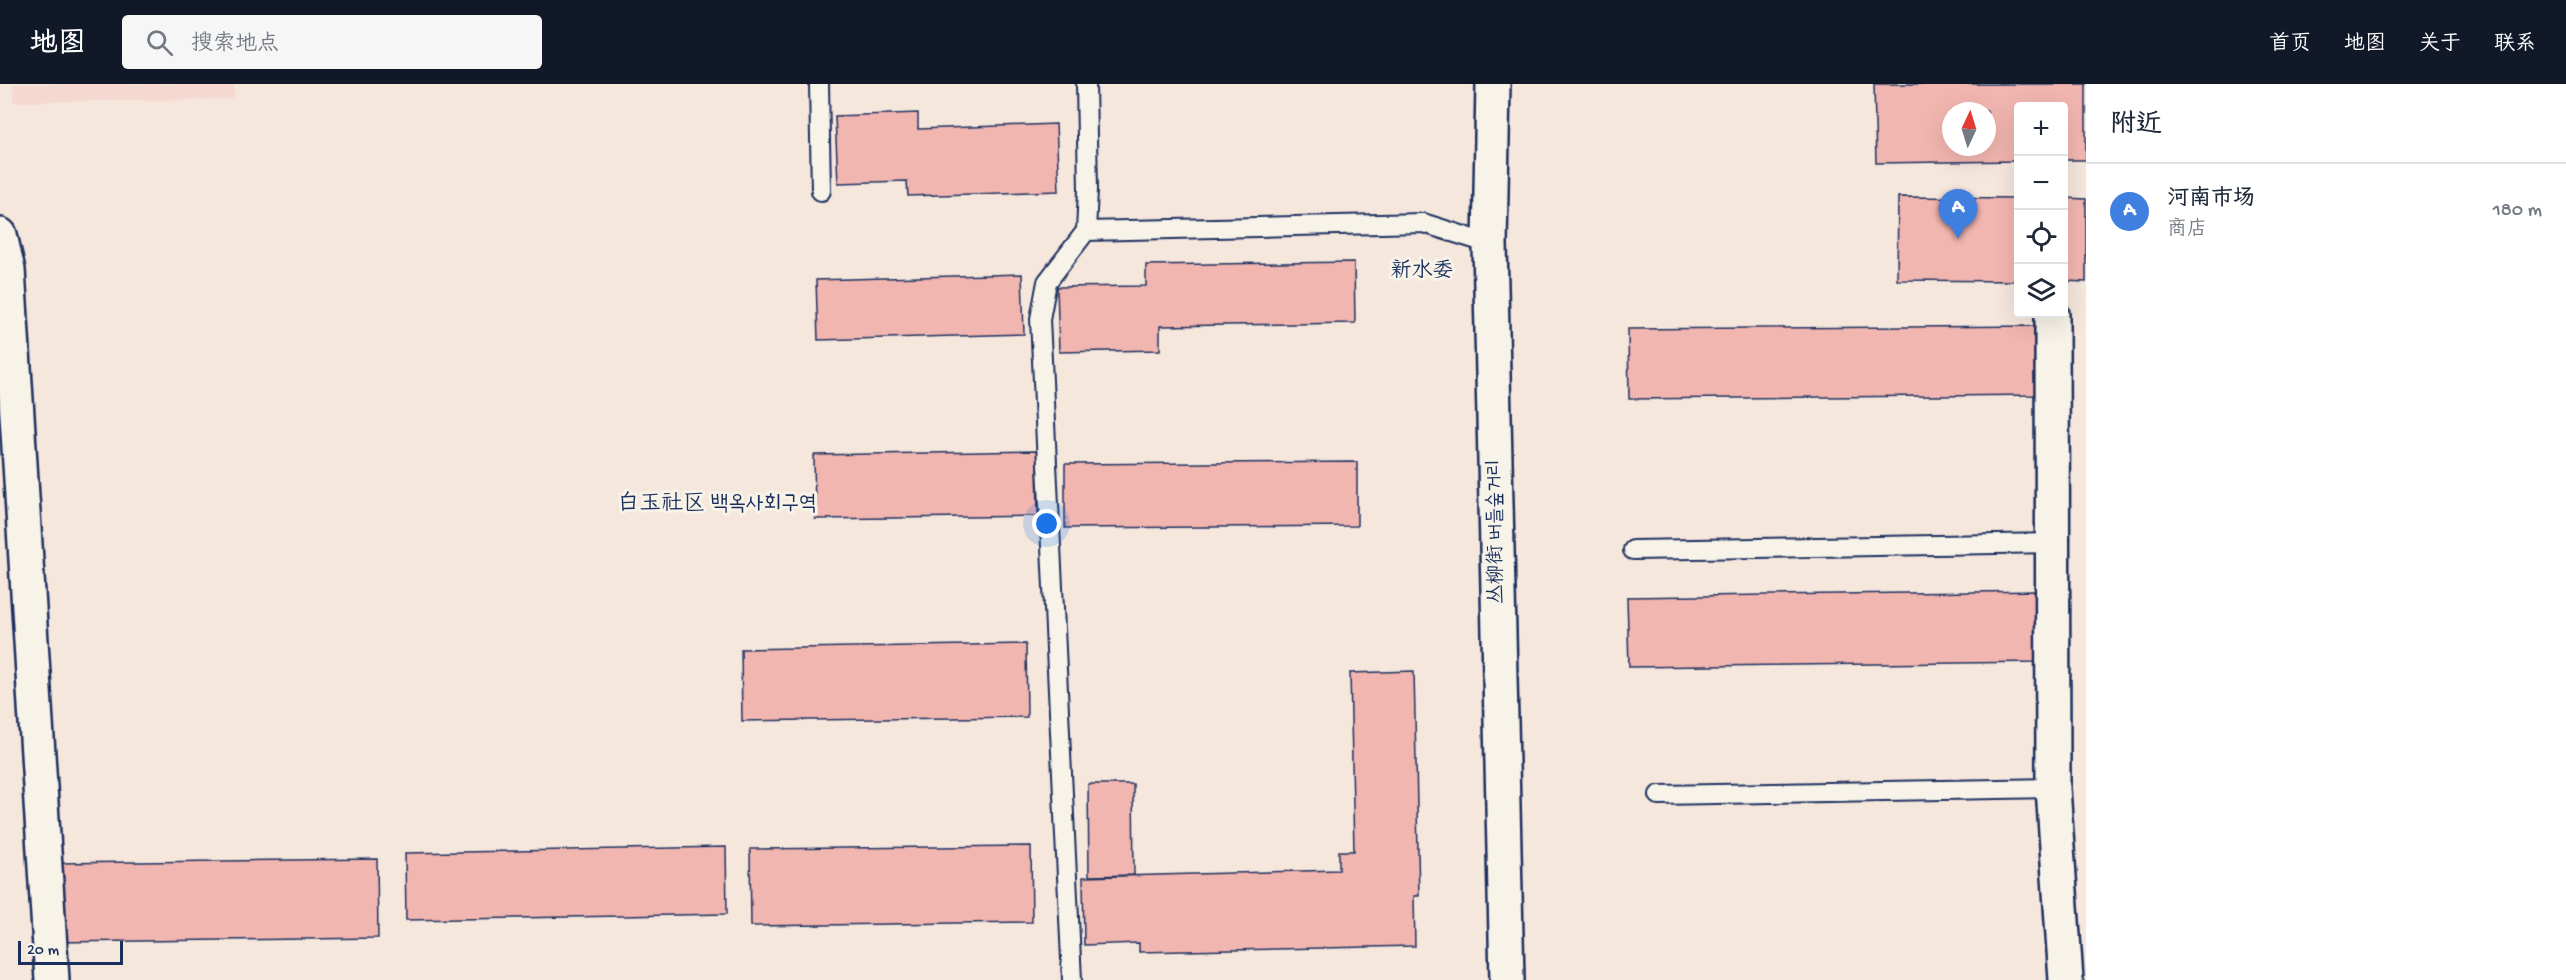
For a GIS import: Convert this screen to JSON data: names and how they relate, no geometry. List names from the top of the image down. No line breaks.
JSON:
{"streets":{"street":["丛柳街 버들숲거리"]},"districts":["新水委","白玉社区 백옥사회구역"],"scale_bar":"20 m","north":"top","page":{"header":"地图","search":"搜索地点","nav":["首页","地图","关于","联系"],"heading":"附近","map_buttons":["+","−"],"list":[{"mark":"A","name":"河南市场","note":"商店","value":"180 m"}],"pins":"A","scale":"20 m"}}
